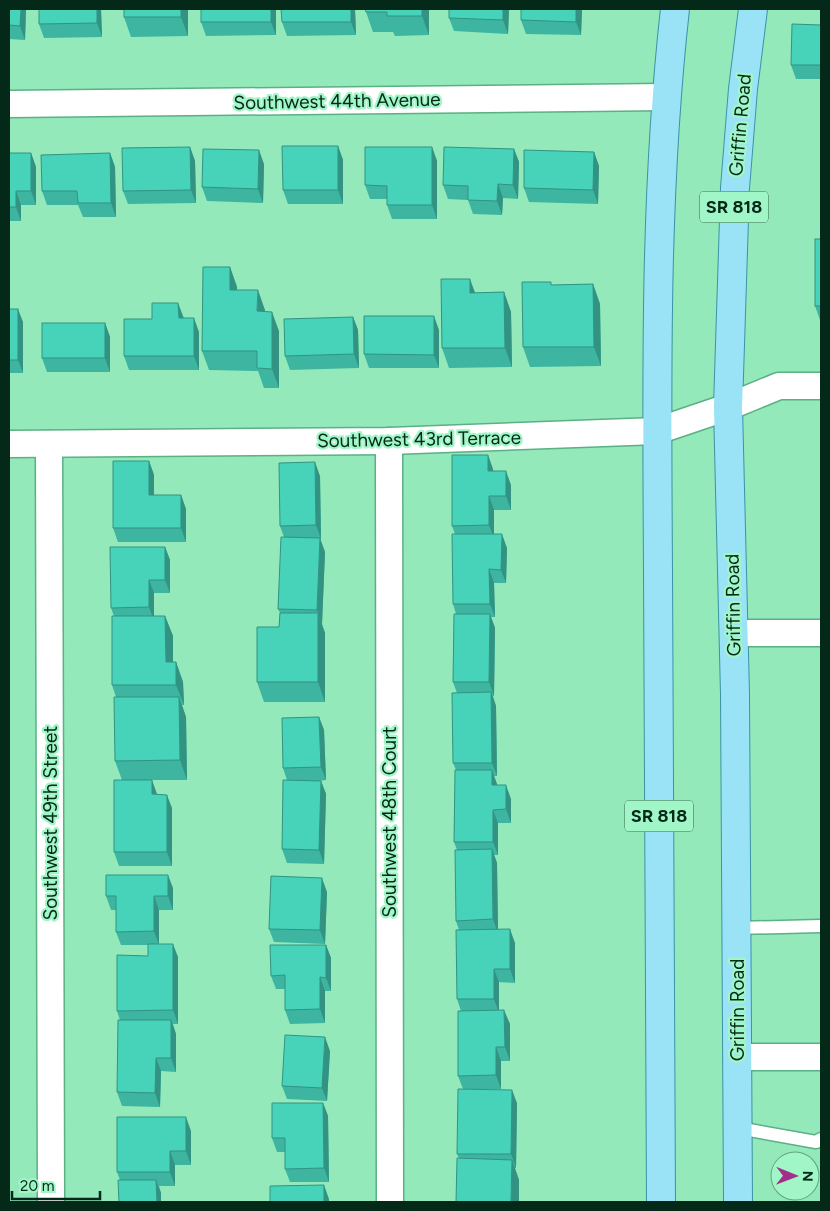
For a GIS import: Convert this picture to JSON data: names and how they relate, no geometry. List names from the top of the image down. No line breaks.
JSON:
{"streets":{"main road":["Griffin Road","SR 818"],"street":["Southwest 44th Avenue","Southwest 43rd Terrace","Southwest 48th Court","Southwest 49th Street"]},"crossings":[["Southwest 44th Avenue","SR 818"],["Griffin Road","Southwest 43rd Terrace"],["SR 818","Southwest 43rd Terrace"],["Southwest 43rd Terrace","Southwest 48th Court"],["Southwest 43rd Terrace","Southwest 49th Street"]],"scale_bar":"20 m","north":"right"}
